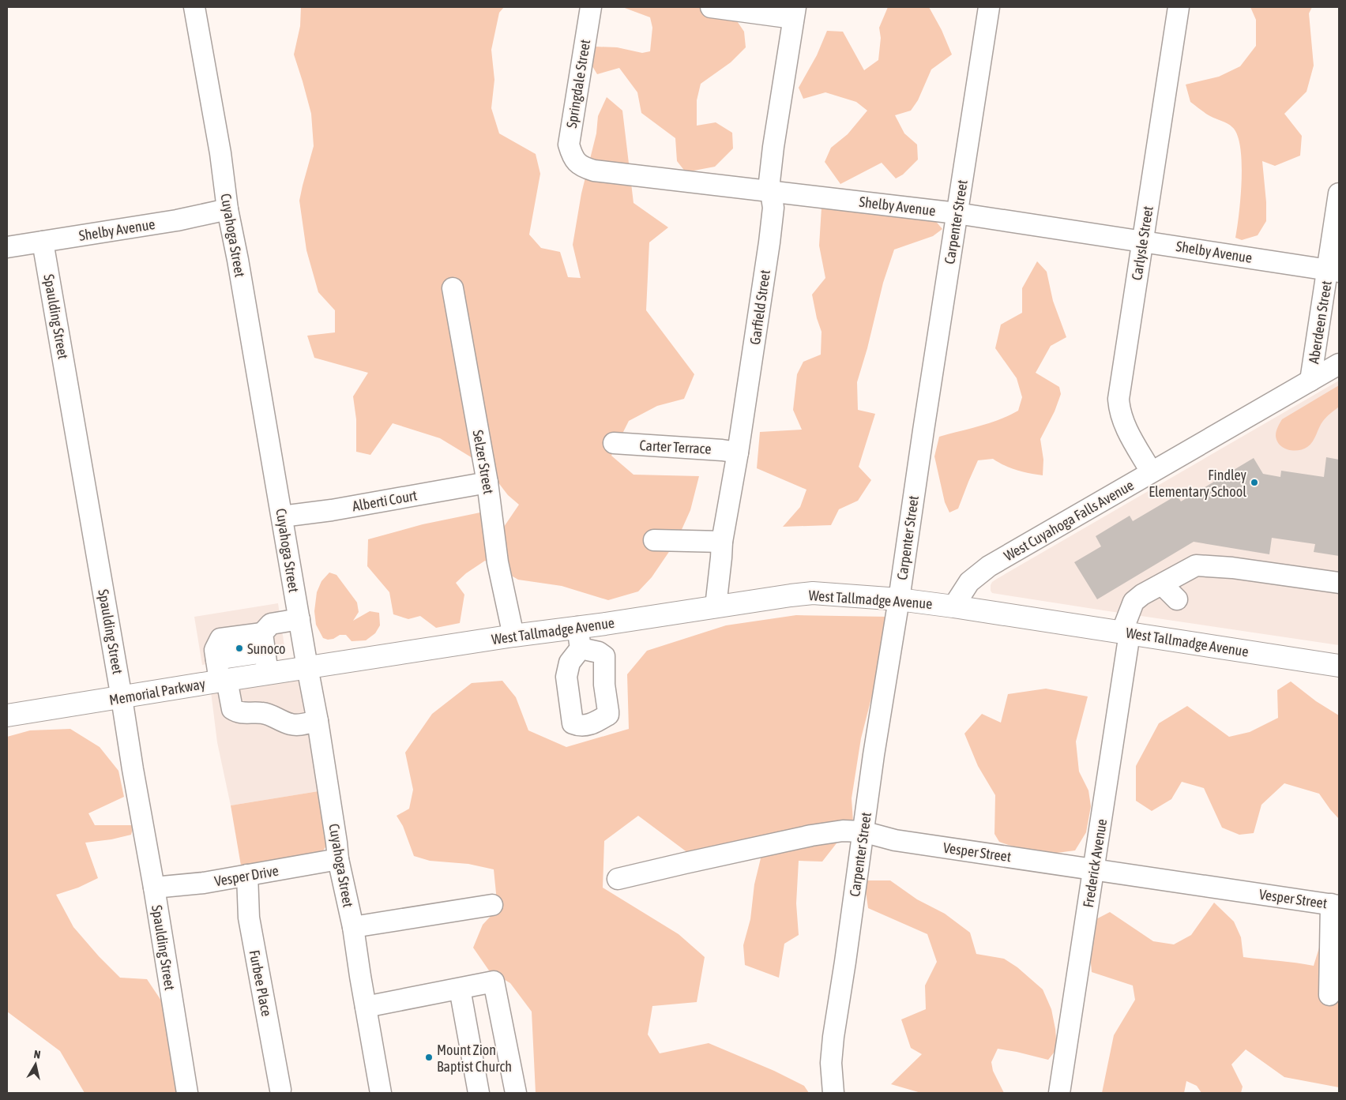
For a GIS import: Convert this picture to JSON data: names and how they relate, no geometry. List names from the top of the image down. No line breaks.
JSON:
{"streets":{"main road":["West Tallmadge Avenue","Memorial Parkway"],"street":["Springdale Street","Shelby Avenue","Carpenter Street","Cuyahoga Street","Carlysle Street","Garfield Street","Spaulding Street","Aberdeen Street","Carter Terrace","Selzer Street","Alberti Court","West Cuyahoga Falls Avenue","Vesper Street","Frederick Avenue","Vesper Drive","Furbee Place"]},"crossings":[["Springdale Street","Shelby Avenue"],["Shelby Avenue","Carpenter Street"],["Shelby Avenue","Cuyahoga Street"],["Shelby Avenue","Carlysle Street"],["Shelby Avenue","Garfield Street"],["Shelby Avenue","Spaulding Street"],["Shelby Avenue","Aberdeen Street"],["Carpenter Street","West Tallmadge Avenue"],["Carpenter Street","Vesper Street"],["Cuyahoga Street","Alberti Court"],["Cuyahoga Street","West Tallmadge Avenue"],["Cuyahoga Street","Memorial Parkway"],["Cuyahoga Street","Vesper Drive"],["Carlysle Street","West Cuyahoga Falls Avenue"],["Garfield Street","Carter Terrace"],["Garfield Street","West Tallmadge Avenue"],["Spaulding Street","Memorial Parkway"],["Spaulding Street","Vesper Drive"],["Aberdeen Street","West Cuyahoga Falls Avenue"],["Selzer Street","Alberti Court"],["Selzer Street","West Tallmadge Avenue"],["West Cuyahoga Falls Avenue","West Tallmadge Avenue"],["West Tallmadge Avenue","Memorial Parkway"],["West Tallmadge Avenue","Frederick Avenue"],["Vesper Street","Frederick Avenue"],["Vesper Drive","Furbee Place"]],"places":["Findley Elementary School","Sunoco","Mount Zion Baptist Church"],"north":"top"}
